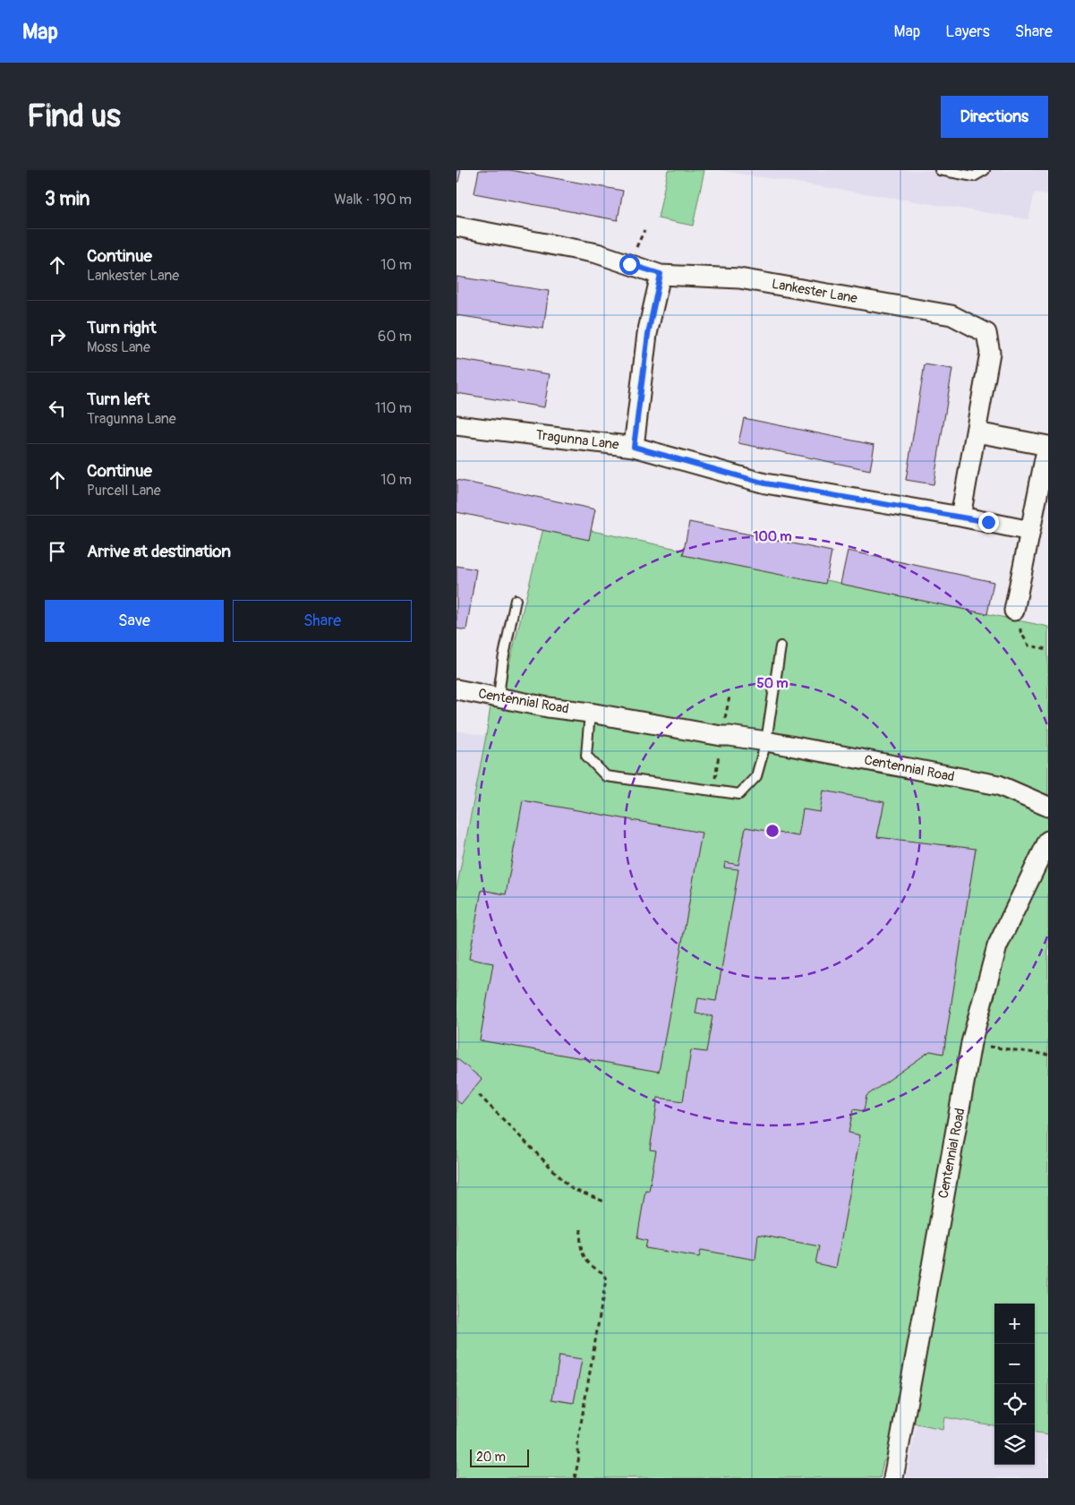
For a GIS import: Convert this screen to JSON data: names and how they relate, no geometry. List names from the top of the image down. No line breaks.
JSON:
{"streets":{"street":["Lankester Lane","Tragunna Lane","Centennial Road"]},"crossings":[["Lankester Lane","Tragunna Lane"]],"scale_bar":"20 m","page":{"header":"Map","nav":["Map","Layers","Share"],"buttons":["Directions",["Save","Share"]],"title":"Find us","heading":["3 min","Walk · 190 m"],"list":[["Continue","Lankester Lane","10 m"],["Turn right","Moss Lane","60 m"],["Turn left","Tragunna Lane","110 m"],["Continue","Purcell Lane","10 m"],"Arrive at destination"],"map_buttons":["+","−"],"scale":"20 m"},"rings":["100 m","50 m"]}
